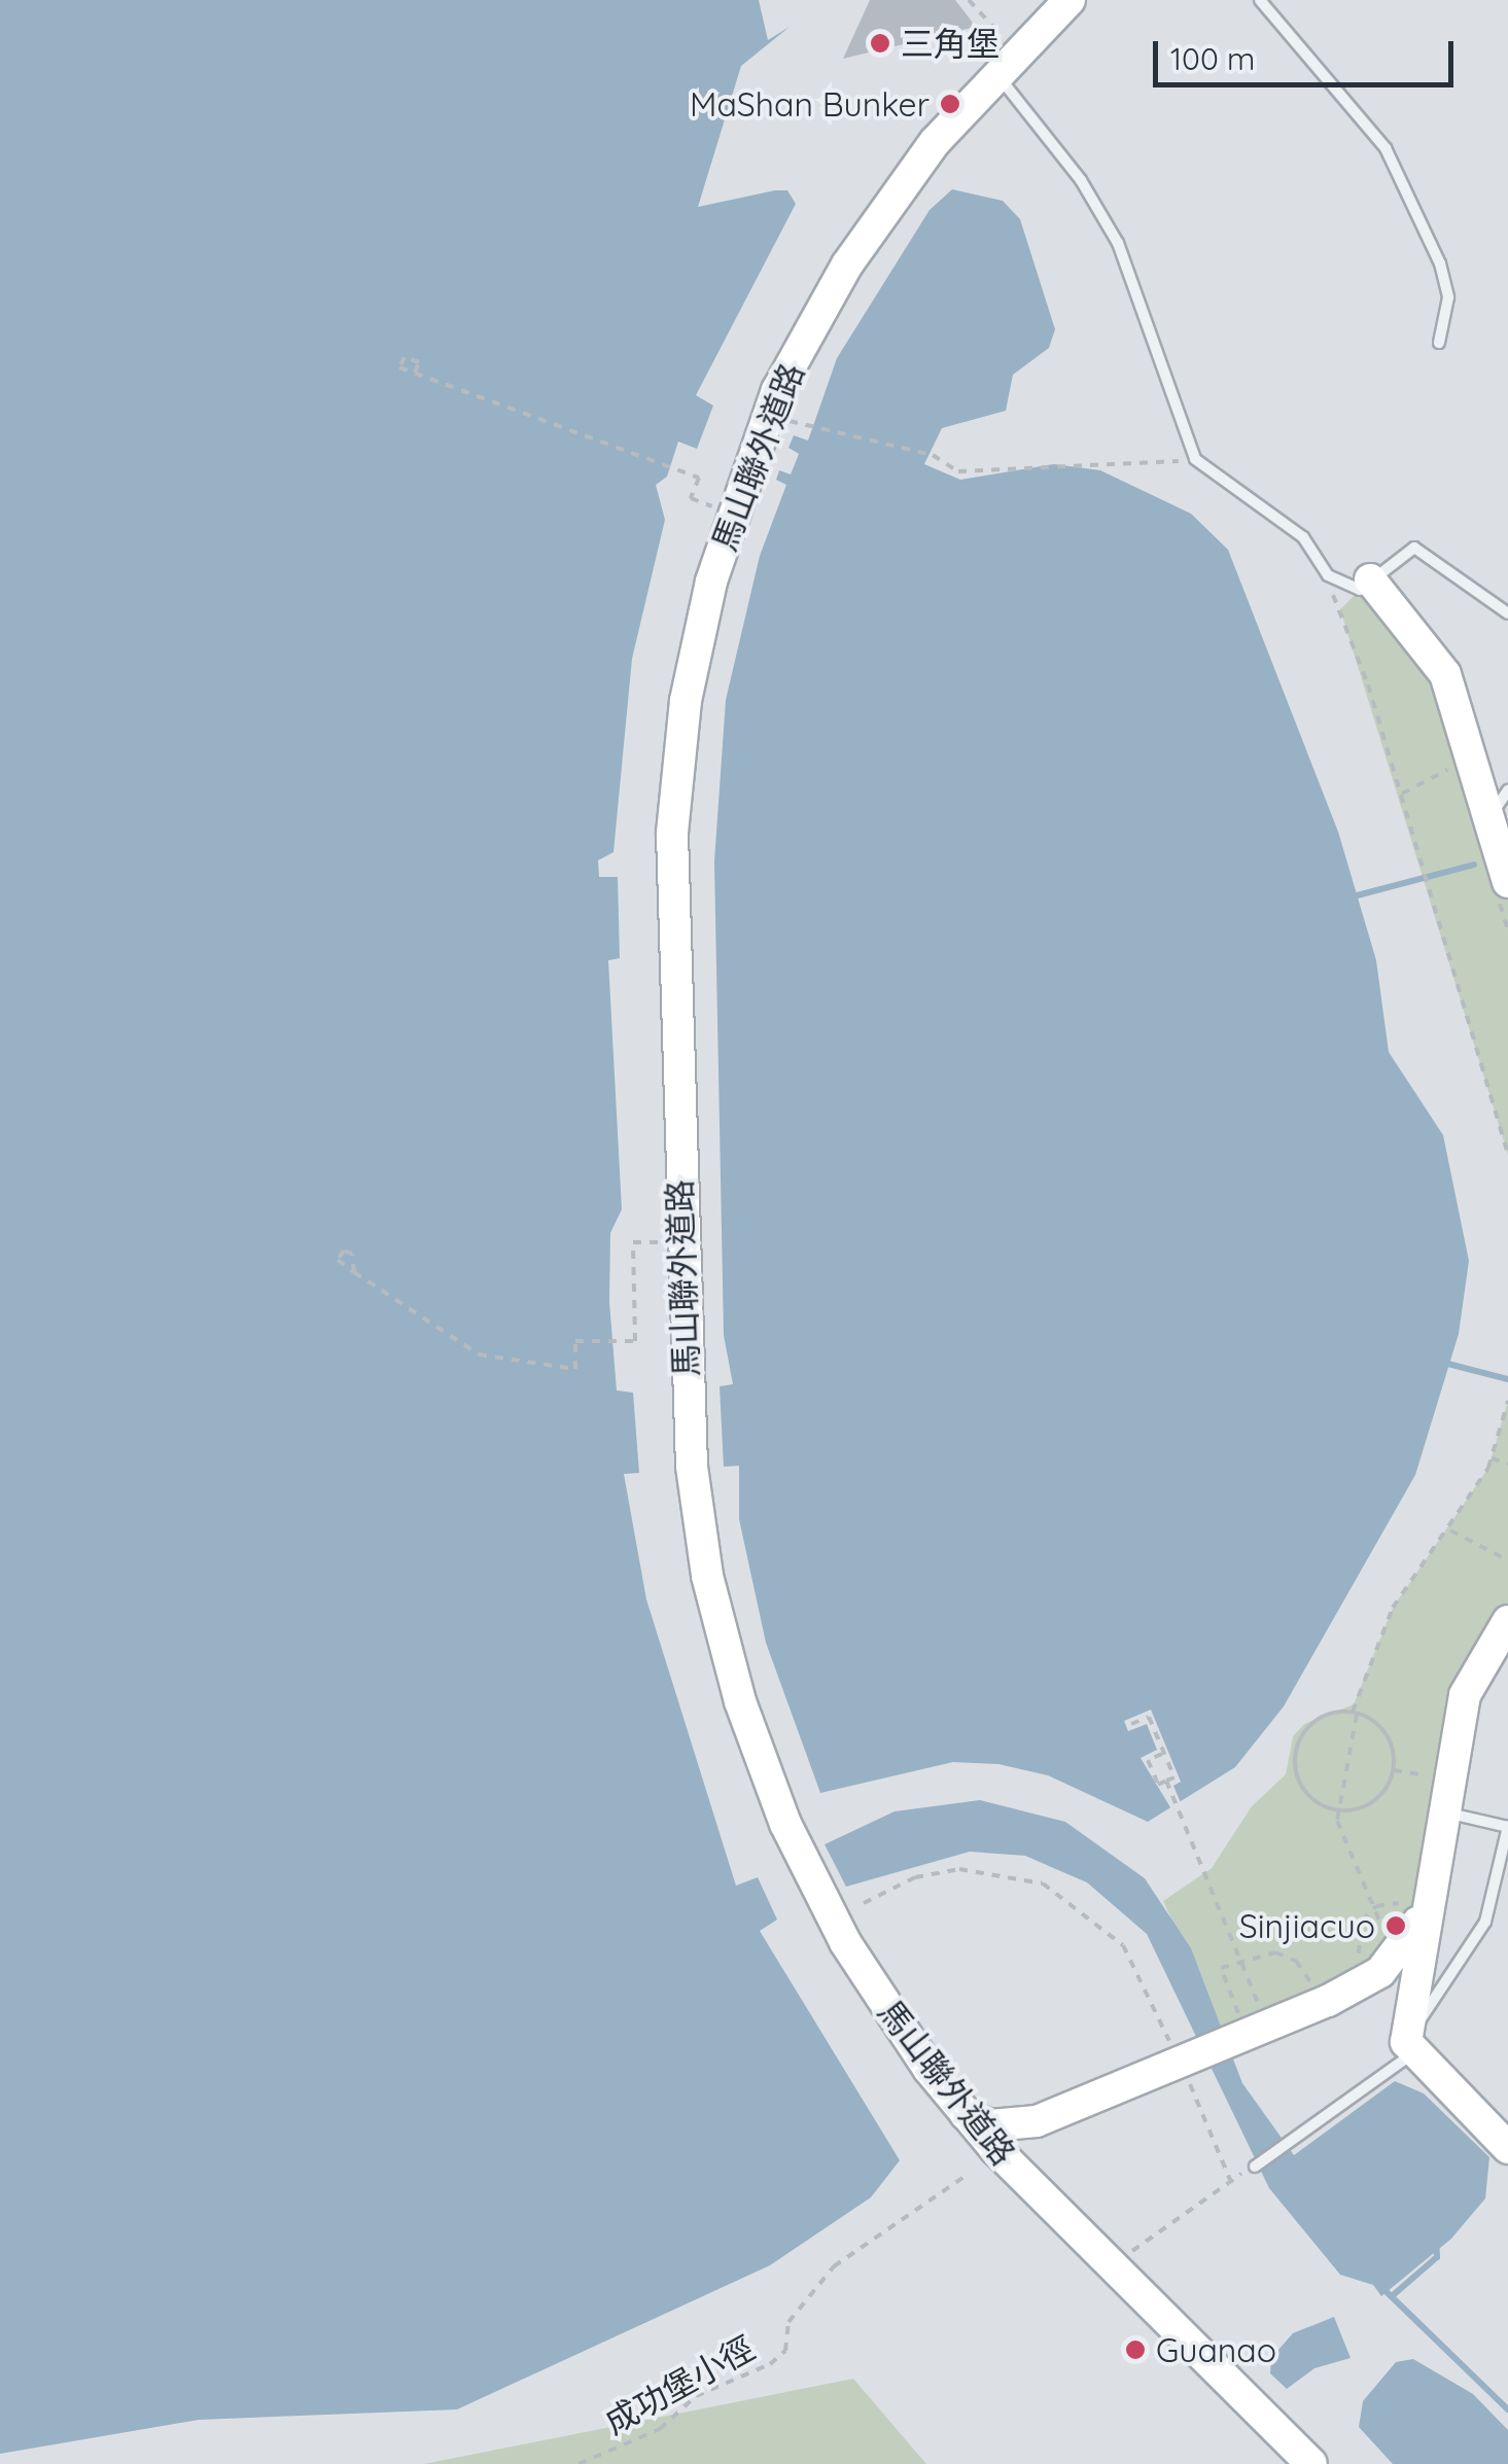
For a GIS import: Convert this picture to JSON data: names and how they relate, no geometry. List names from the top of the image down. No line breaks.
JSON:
{"streets":{"main road":["馬山聯外道路"],"path":["成功堡小徑"]},"places":["三角堡","MaShan Bunker","Sinjiacuo","Guanao"],"scale_bar":"100 m"}
